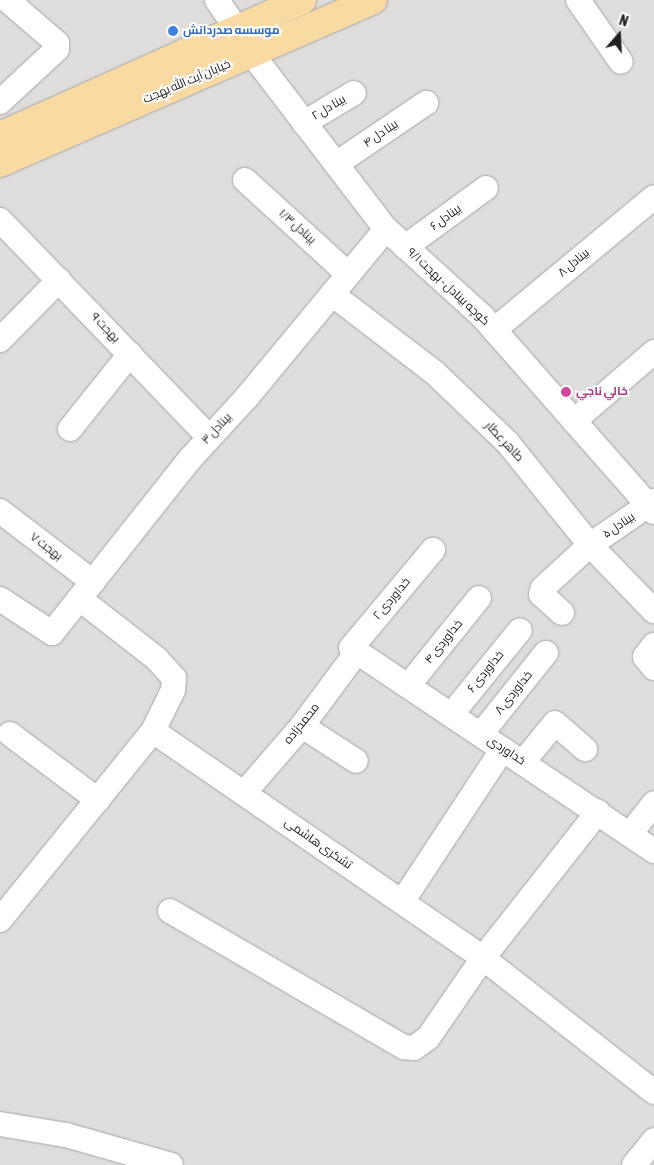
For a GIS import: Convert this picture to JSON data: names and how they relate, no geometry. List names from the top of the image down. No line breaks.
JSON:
{"streets":{"main road":["خیابان آیت الله بهجت"],"street":["بینا دل ۲","بینا دل ۴","بینادل ۶","بینادل ۱/۳","بینادل ۸","کوچه بینادل - بهجت ۹/۱","بهجت ۹","بینادل ۳","طاهر عطار","بینادل ۵","بهجت ۷","خداوردی ۲","خداوردی ۴","خداوردی ۶","خداوردی ۸","محمدزاده","خداوردی","تشکری هاشمی"]},"crossings":[["خیابان آیت الله بهجت","کوچه بینادل - بهجت ۹/۱"],["بینا دل ۲","کوچه بینادل - بهجت ۹/۱"],["بینا دل ۴","کوچه بینادل - بهجت ۹/۱"],["بینادل ۶","کوچه بینادل - بهجت ۹/۱"],["بینادل ۱/۳","بینادل ۳"],["بینادل ۸","کوچه بینادل - بهجت ۹/۱"],["کوچه بینادل - بهجت ۹/۱","بینادل ۳"],["کوچه بینادل - بهجت ۹/۱","بینادل ۵"],["بهجت ۹","بینادل ۳"],["بینادل ۳","طاهر عطار"],["بینادل ۳","بهجت ۷"],["طاهر عطار","بینادل ۵"],["بهجت ۷","تشکری هاشمی"],["خداوردی ۲","محمدزاده"],["خداوردی ۲","خداوردی"],["خداوردی ۴","خداوردی"],["خداوردی ۶","خداوردی"],["خداوردی ۸","خداوردی"],["محمدزاده","خداوردی"],["محمدزاده","تشکری هاشمی"]],"places":["موسسه صدردانش","خالي ناجي"],"north":"top"}
